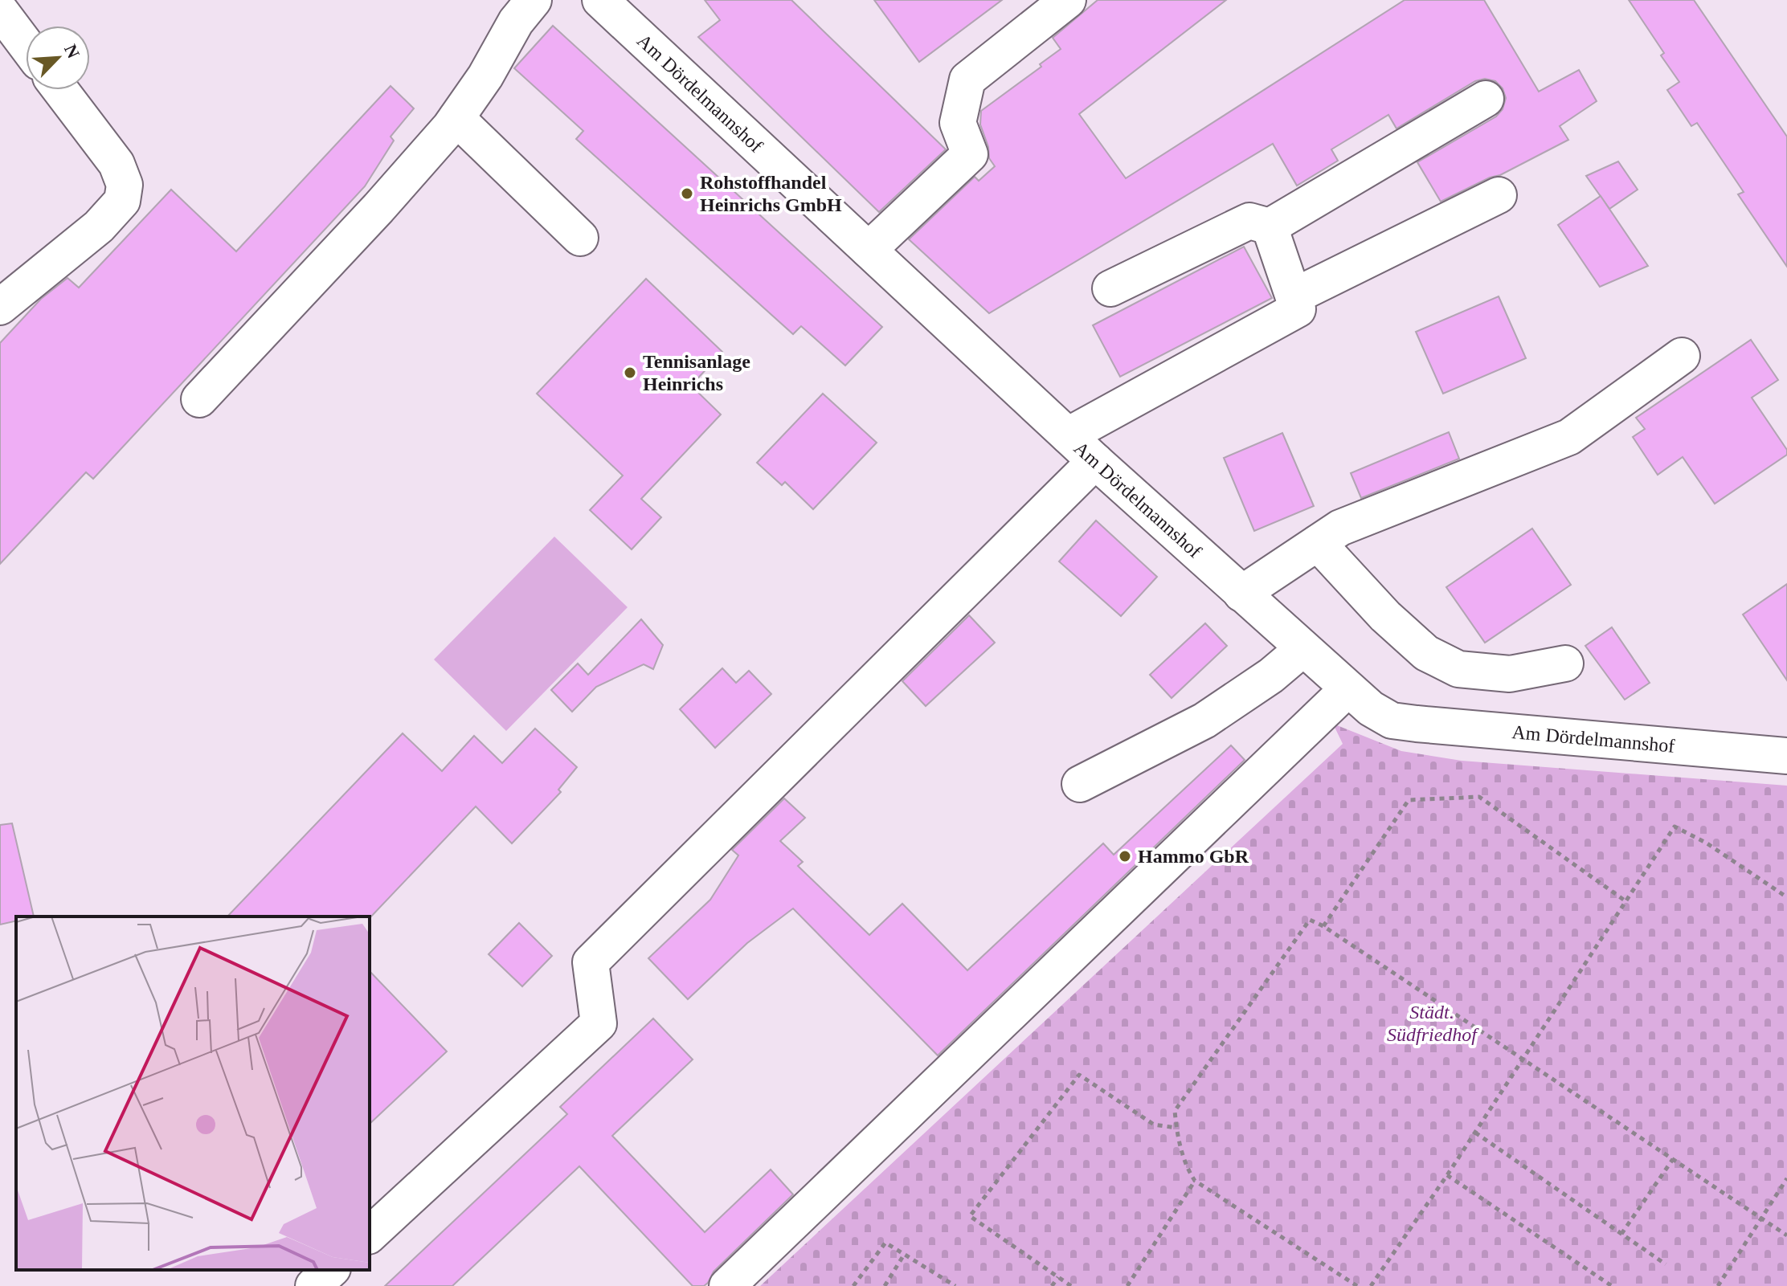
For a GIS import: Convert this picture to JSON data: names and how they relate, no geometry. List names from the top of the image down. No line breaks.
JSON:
{"streets":{"street":["Am Dördelmannshof"]},"parks":["Städt. Südfriedhof"],"places":["Rohstoffhandel Heinrichs GmbH","Tennisanlage Heinrichs","Hammo GbR"],"north":"top right"}
